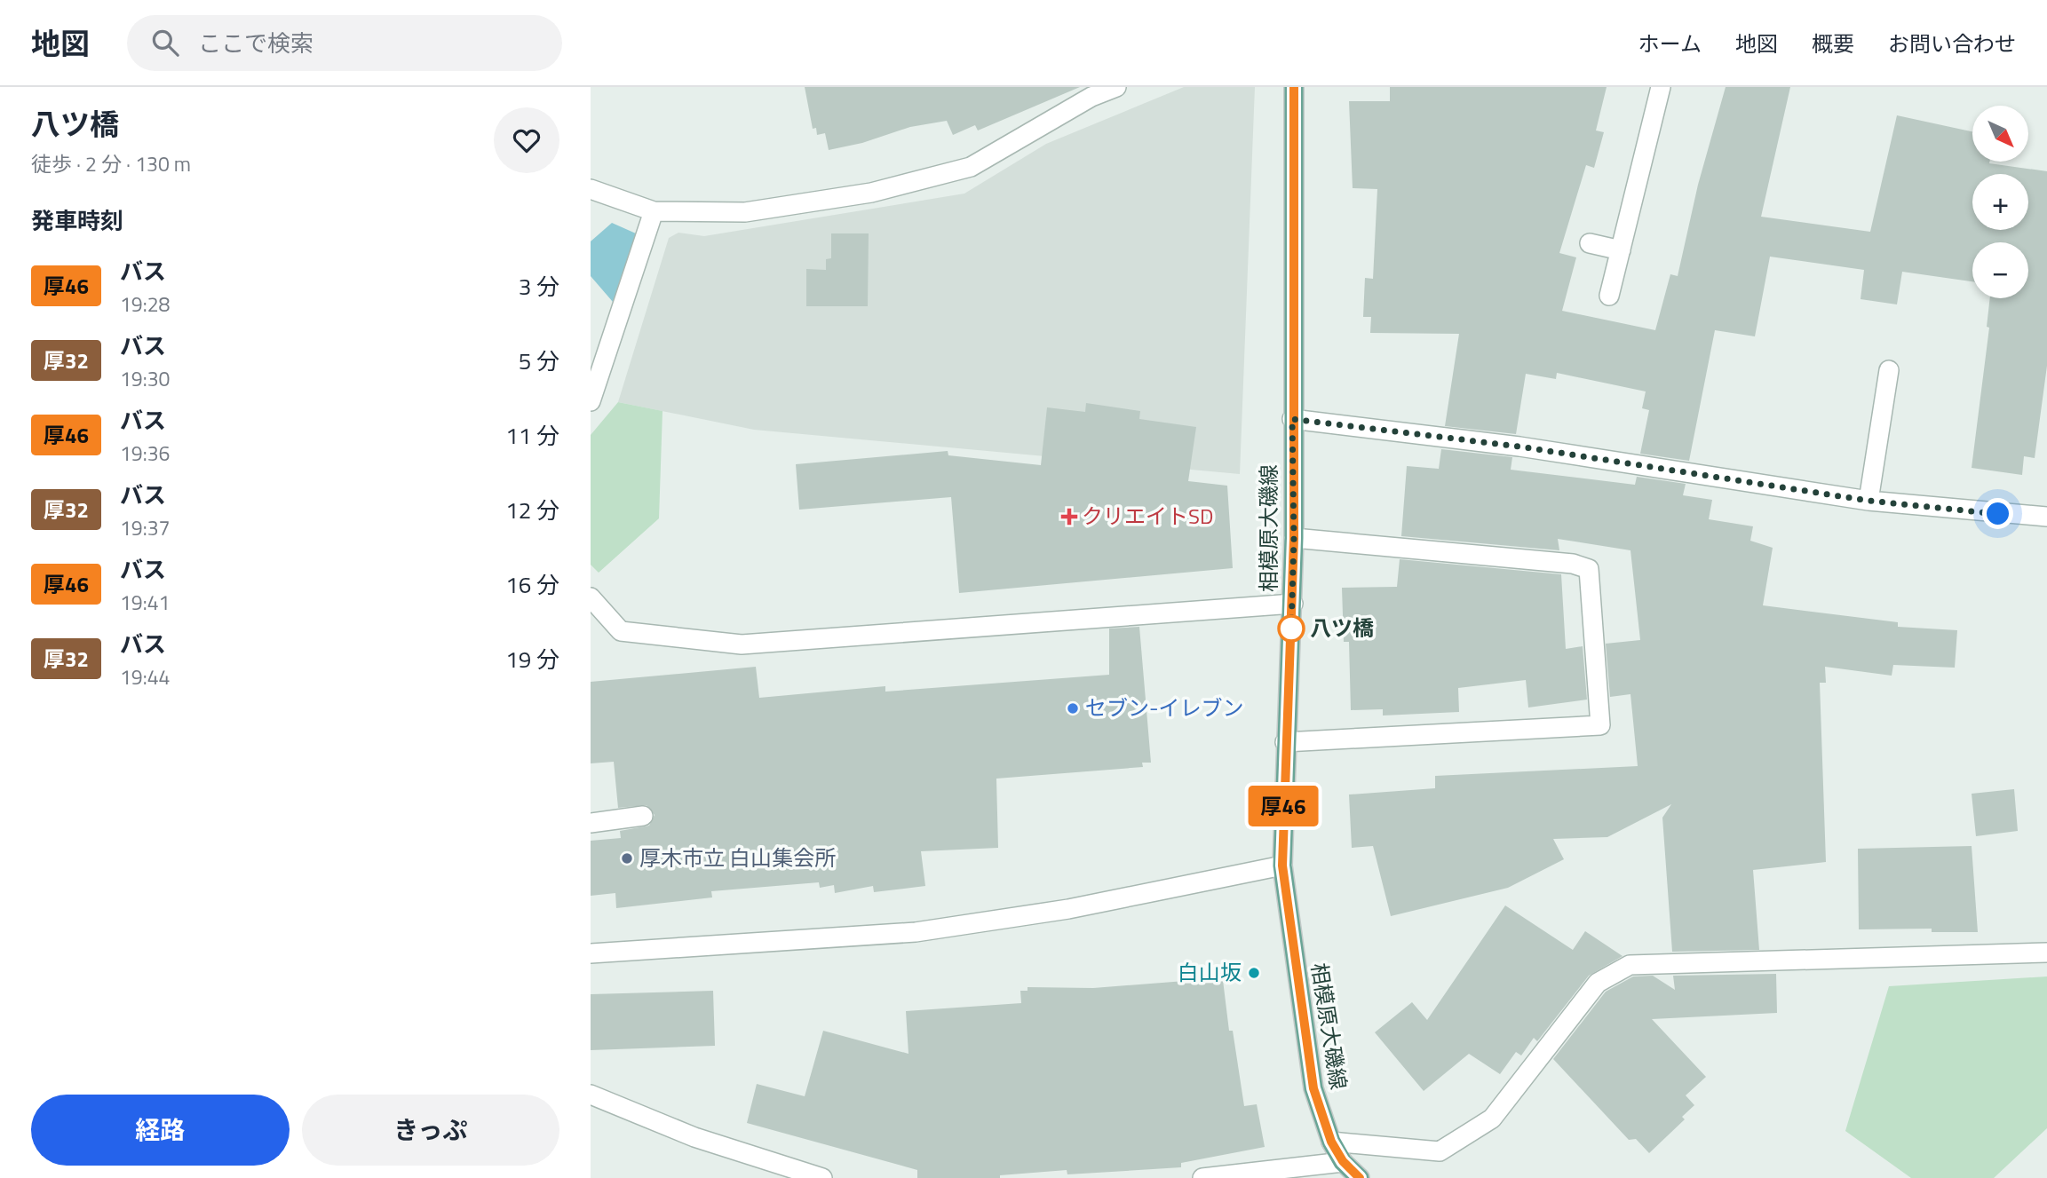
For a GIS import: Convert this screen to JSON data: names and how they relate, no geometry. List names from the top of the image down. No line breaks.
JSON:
{"streets":{"main road":["相模原大磯線"]},"places":{"health":["クリエイトSD"],"other":["八ツ橋","セブン-イレブン","厚木市立 白山集会所","白山坂"]},"lines":["bus line 厚46"],"north":"bottom right","page":{"header":"地図","search":"ここで検索","nav":["ホーム","地図","概要","お問い合わせ"],"heading":[["八ツ橋","徒歩 · 2 分 · 130 m"],"発車時刻"],"on_map":"厚46","map_buttons":["+","−"],"list":[{"mark":"厚46","name":"バス","note":"19:28","value":"3 分"},{"mark":"厚32","name":"バス","note":"19:30","value":"5 分"},{"mark":"厚46","name":"バス","note":"19:36","value":"11 分"},{"mark":"厚32","name":"バス","note":"19:37","value":"12 分"},{"mark":"厚46","name":"バス","note":"19:41","value":"16 分"},{"mark":"厚32","name":"バス","note":"19:44","value":"19 分"}],"buttons":["経路","きっぷ"]}}
